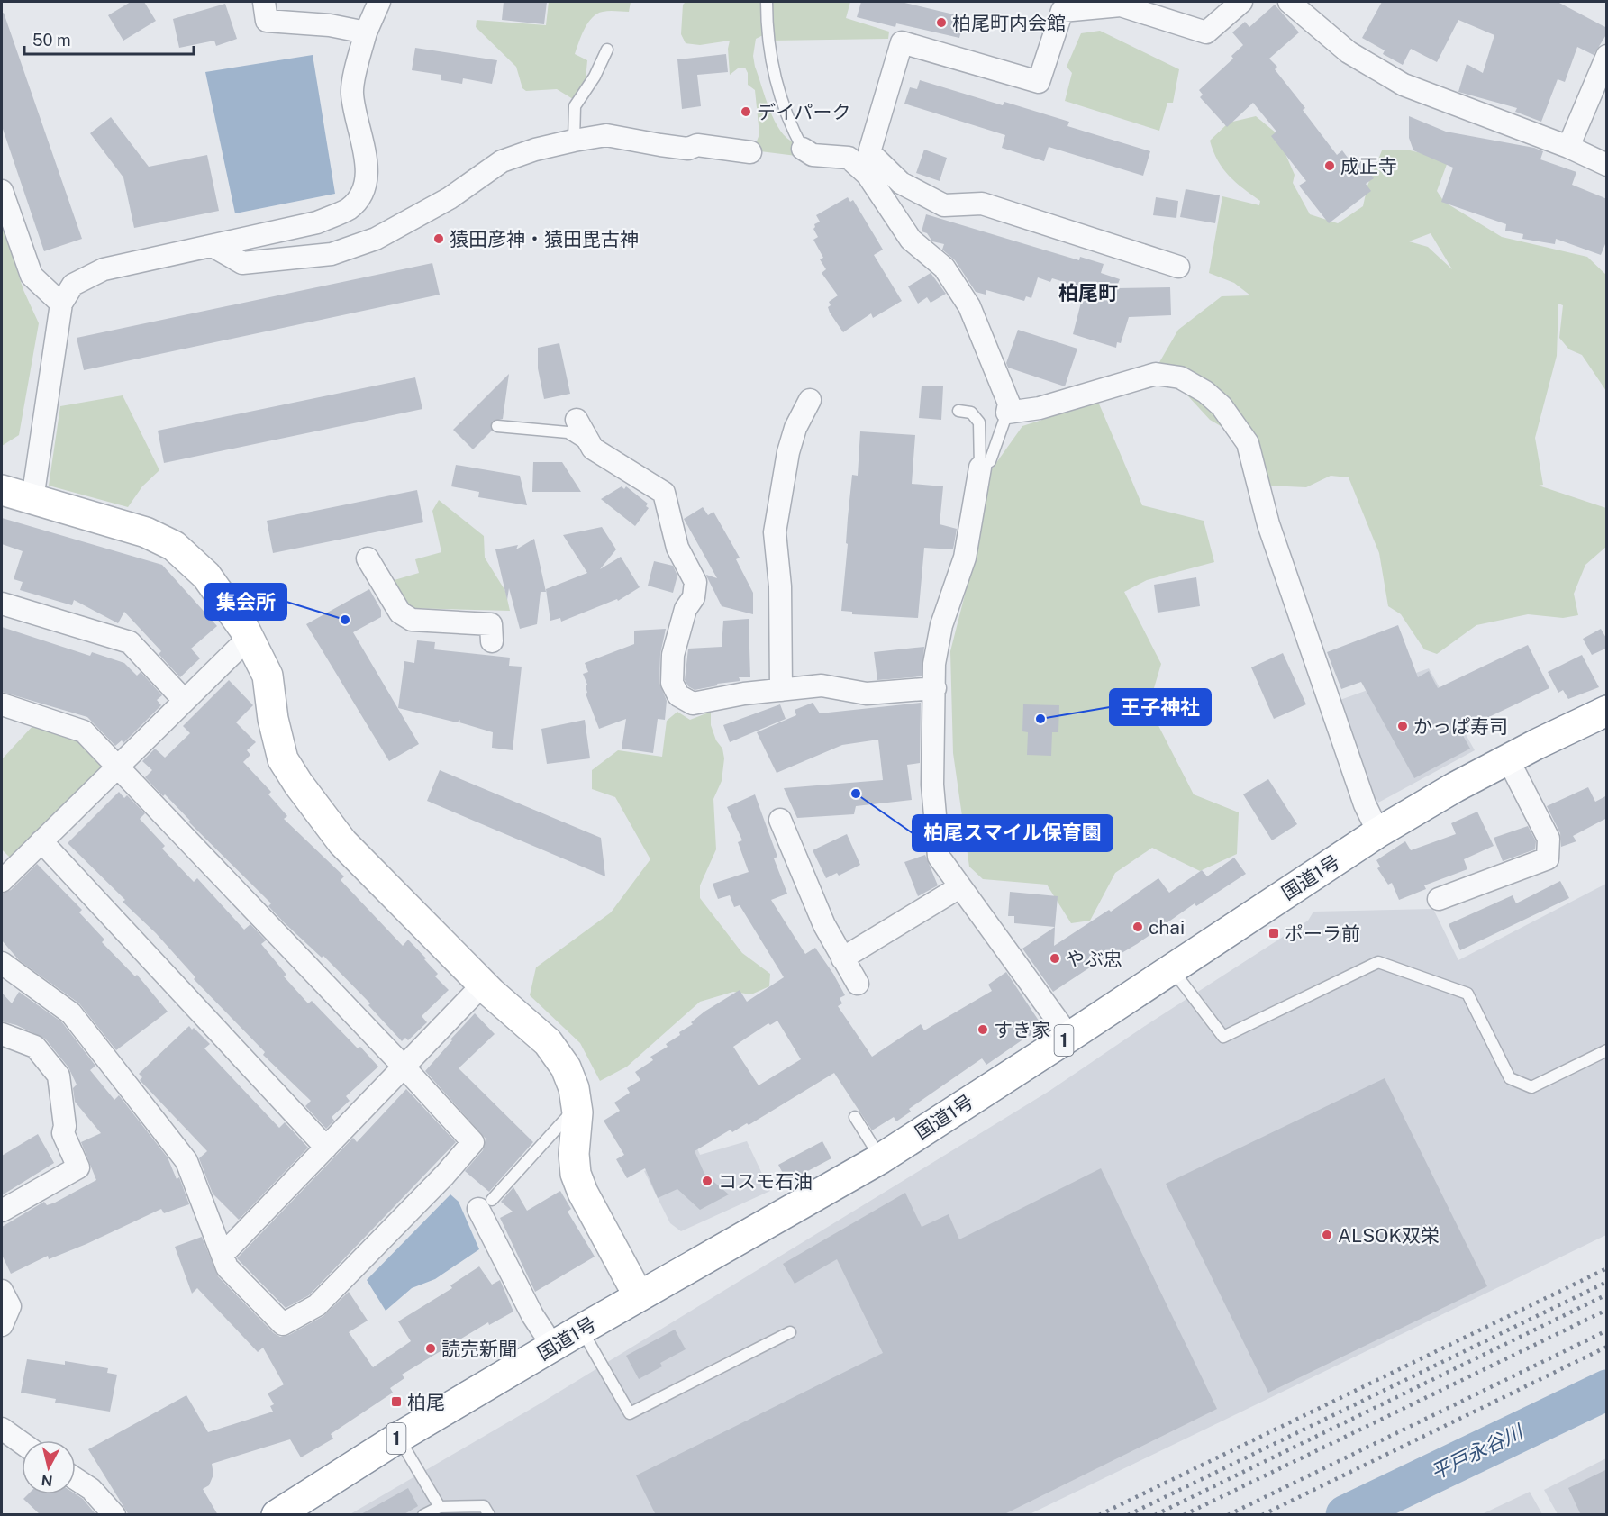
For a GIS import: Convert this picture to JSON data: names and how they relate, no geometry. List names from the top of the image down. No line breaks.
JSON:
{"streets":{"main road":["国道1号","1"]},"districts":["柏尾町"],"water":["平戸永谷川"],"places":{"other":["柏尾町内会館","デイパーク","成正寺","猿田彦神・猿田毘古神","集会所","王子神社","かっぱ寿司","柏尾スマイル保育園","chai","やぶ忠","すき家","コスモ石油","ALSOK双栄","読売新聞"],"transit":["ポーラ前","柏尾"]},"scale_bar":"50 m","north":"bottom"}
